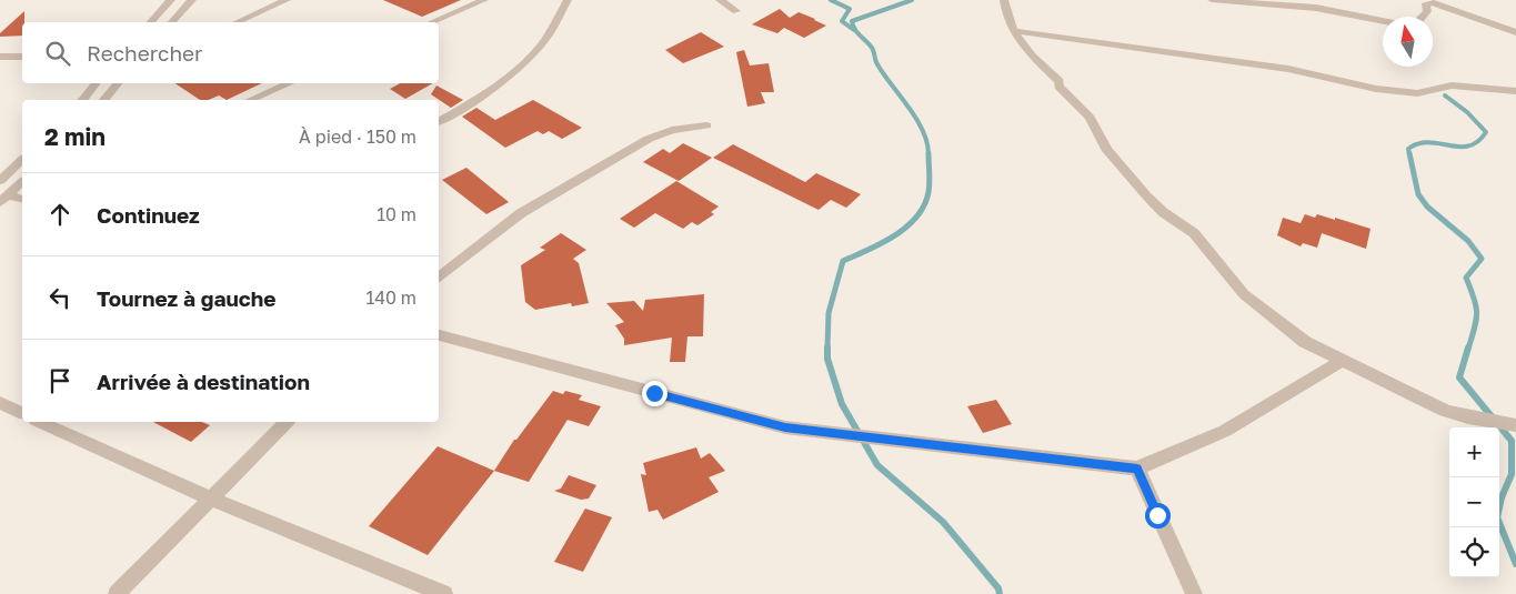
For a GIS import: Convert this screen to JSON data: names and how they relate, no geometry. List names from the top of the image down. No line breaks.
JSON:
{"north":"top","page":{"search":"Rechercher","heading":["2 min","À pied · 150 m"],"list":[["Continuez","10 m"],["Tournez à gauche","140 m"],"Arrivée à destination"],"map_buttons":["+","−"]}}
